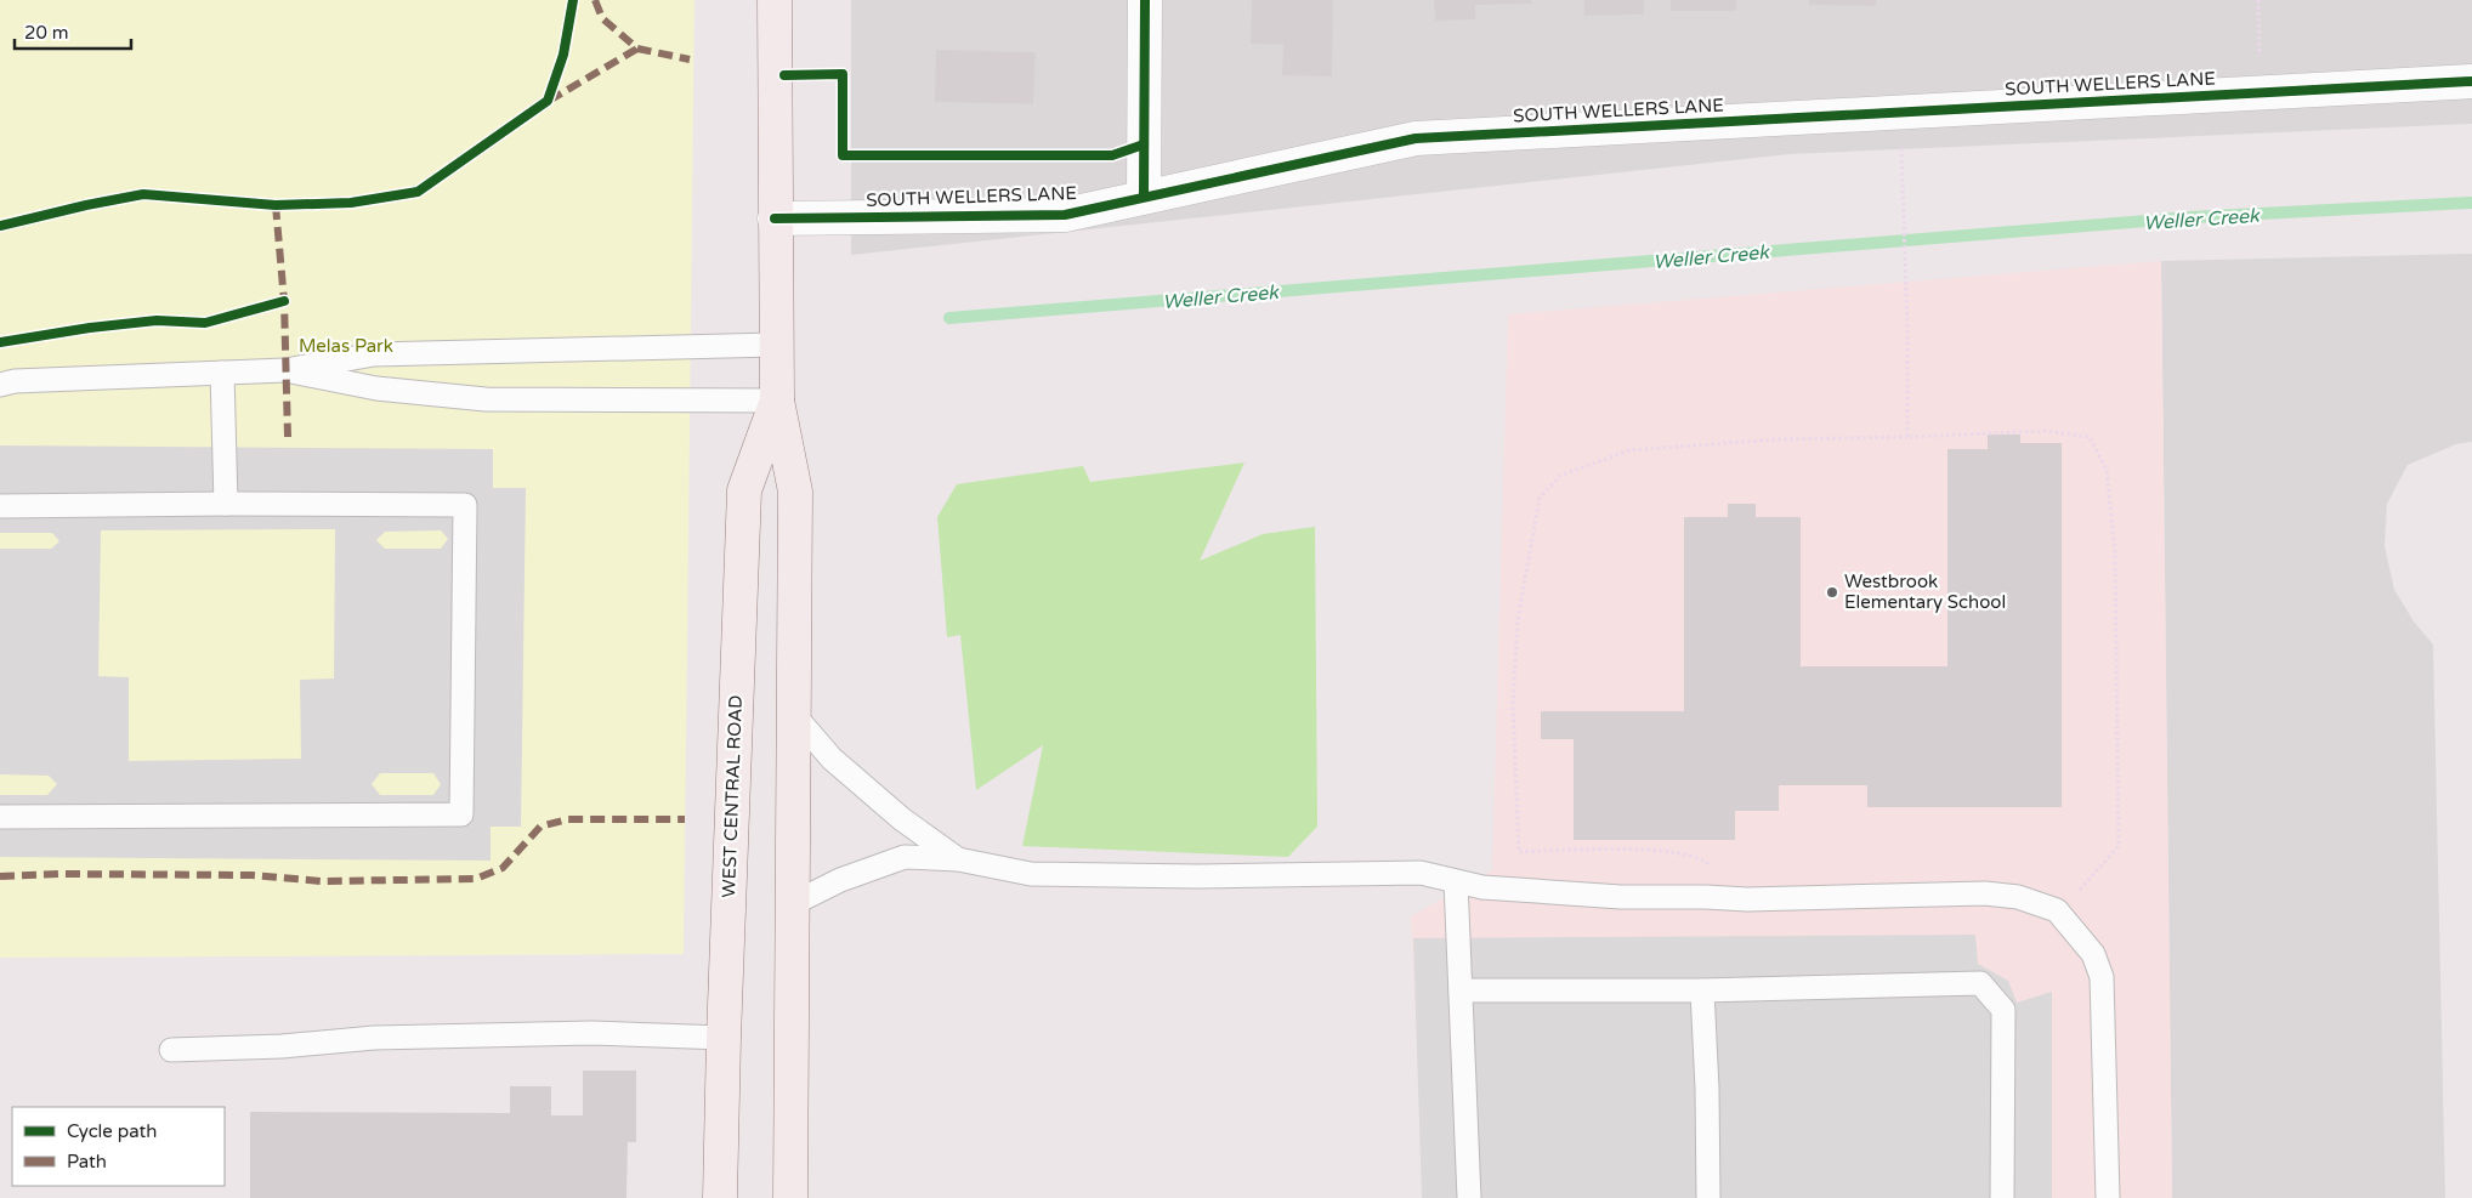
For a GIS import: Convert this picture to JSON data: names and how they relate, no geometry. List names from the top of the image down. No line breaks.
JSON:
{"streets":{"main road":["WEST CENTRAL ROAD"],"street":["SOUTH WELLERS LANE"]},"crossings":[["SOUTH WELLERS LANE","WEST CENTRAL ROAD"]],"water":["Weller Creek"],"parks":["Melas Park"],"places":["Westbrook Elementary School"],"legend":["Cycle path","Path"],"scale_bar":"20 m"}
